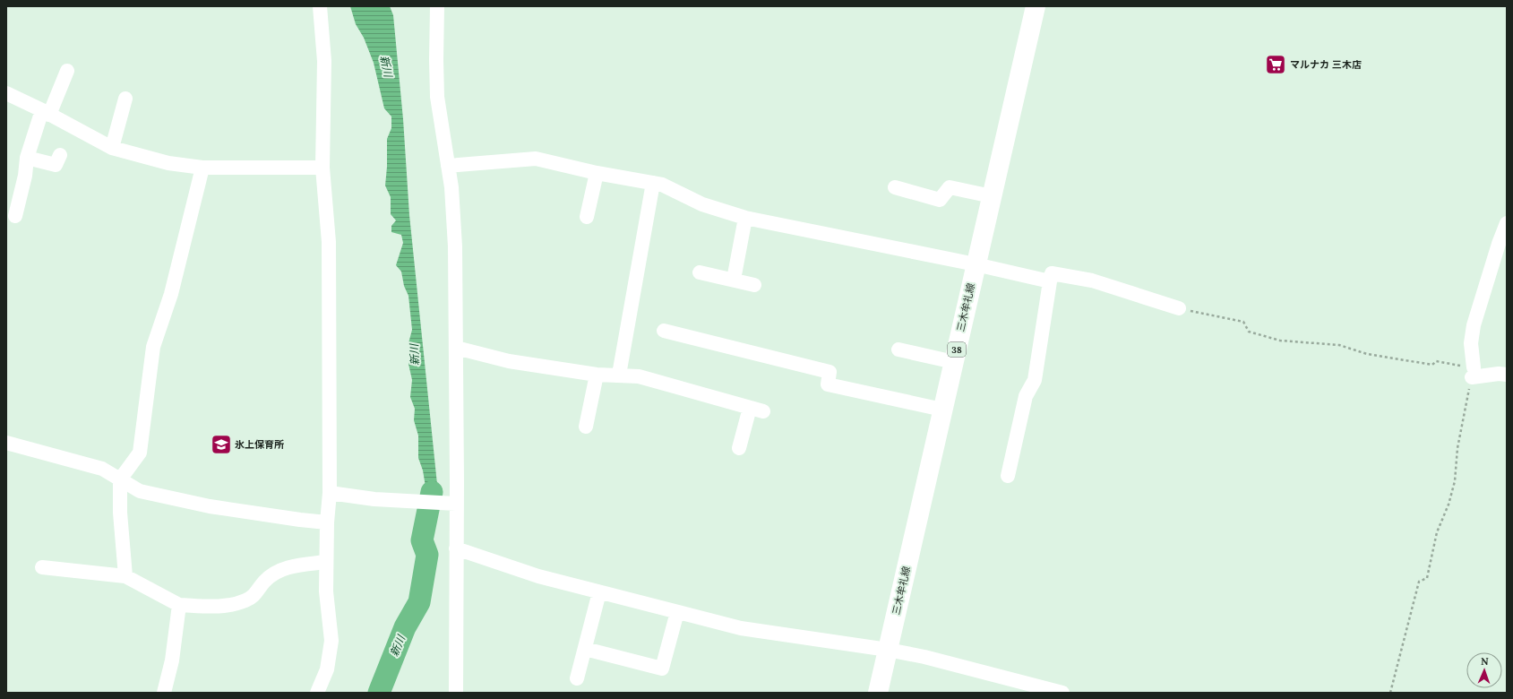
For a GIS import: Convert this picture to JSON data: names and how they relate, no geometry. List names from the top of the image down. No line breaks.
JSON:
{"streets":{"main road":["三木牟礼線","38"]},"water":["新川"],"places":{"supermarket":["マルナカ 三木店"],"school or university":["氷上保育所"]},"north":"top"}
